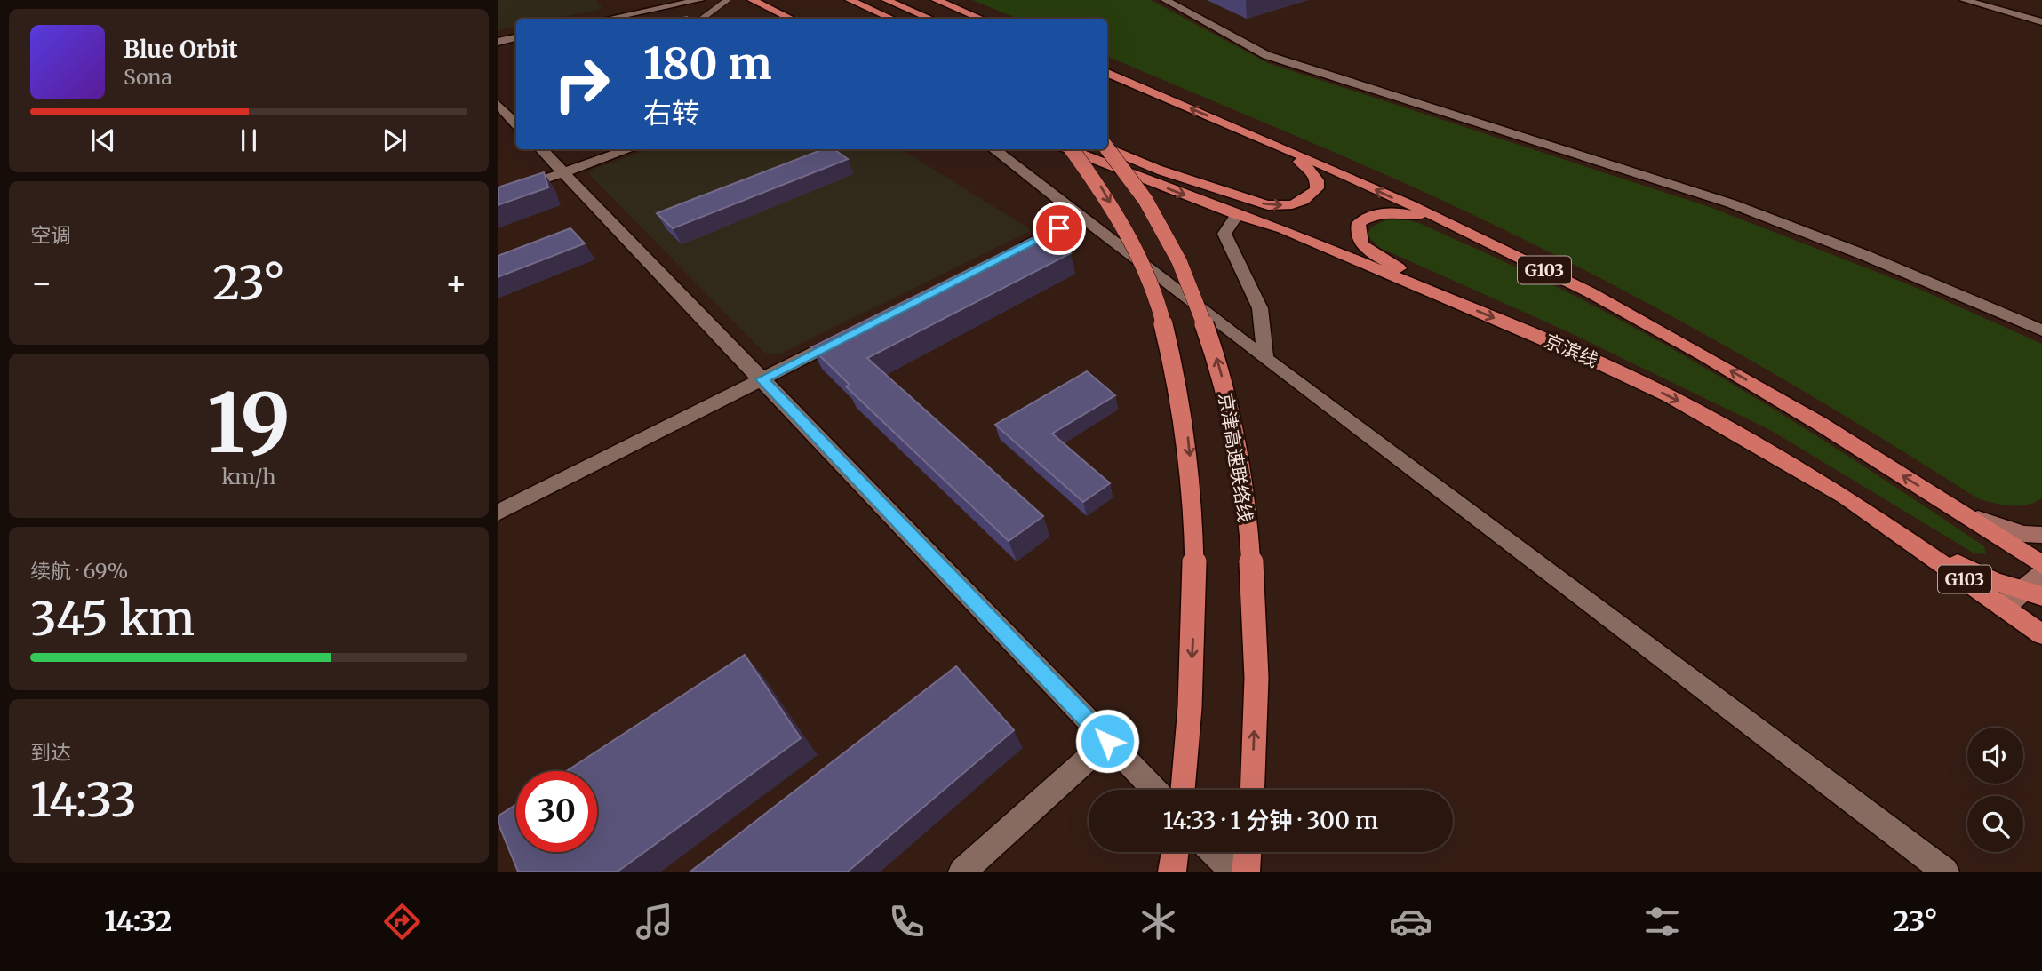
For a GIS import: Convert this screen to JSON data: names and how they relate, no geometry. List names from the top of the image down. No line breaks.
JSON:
{"streets":{"highway":["G103","京滨线","京津高速联络线"]},"page":{"turn":["180 m","右转"],"song":["Blue Orbit","Sona"],"tile":["空调",["19","km/h"],["续航 · 69%","345 km"],["到达","14:33"]],"heat":["−","23°","+"],"limit":"30","trip":"14:33 · 1 分钟 · 300 m","tabs":["14:32","23°"]}}
